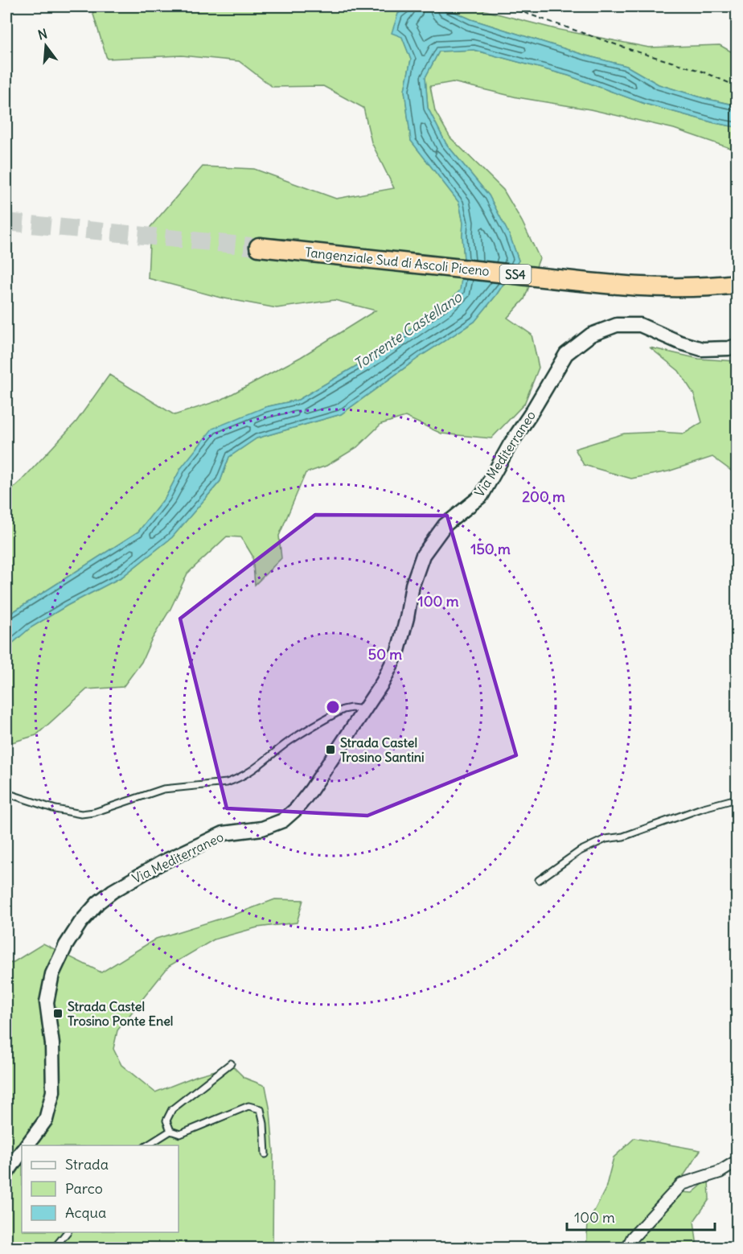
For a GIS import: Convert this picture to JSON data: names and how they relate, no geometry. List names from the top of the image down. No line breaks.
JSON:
{"streets":{"highway":["Tangenziale Sud di Ascoli Piceno","SS4"],"street":["Via Mediterraneo"]},"water":["Torrente Castellano"],"places":{"transit":["Strada Castel Trosino Santini","Strada Castel Trosino Ponte Enel"]},"legend":["Strada","Parco","Acqua"],"scale_bar":"100 m","north":"top","rings":["200 m","150 m","100 m","50 m"]}
